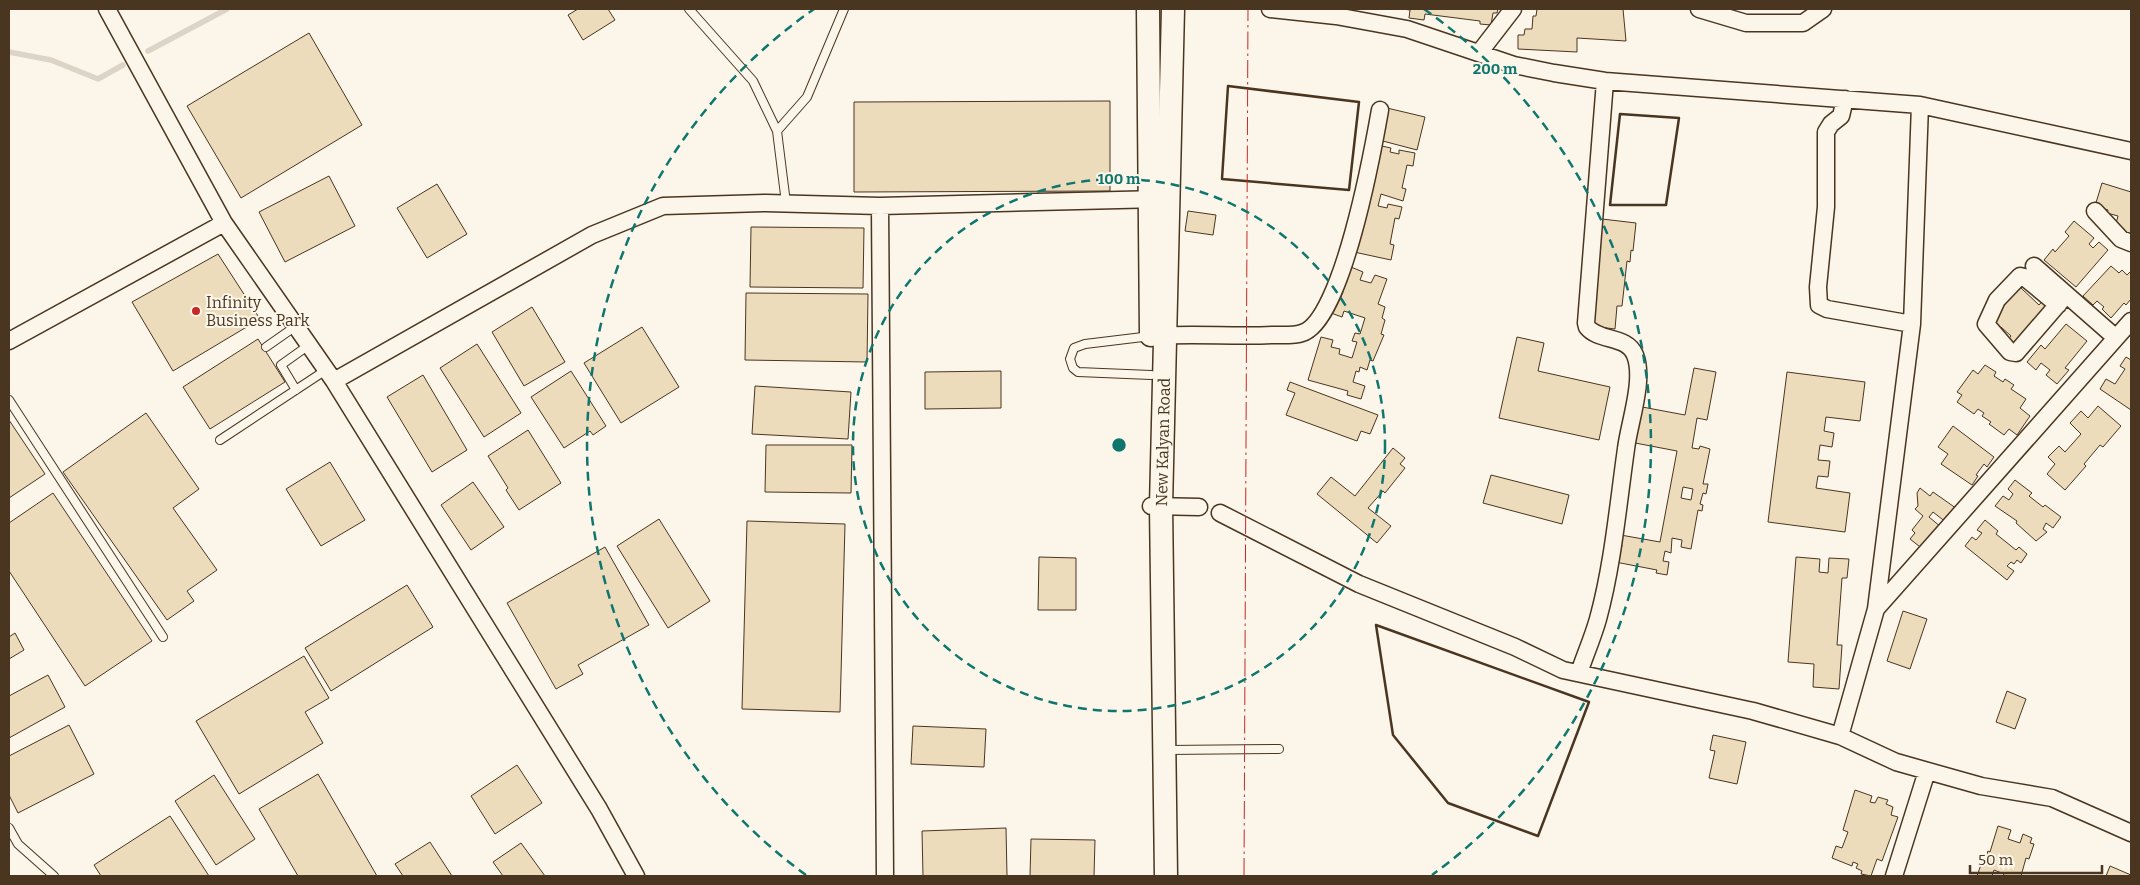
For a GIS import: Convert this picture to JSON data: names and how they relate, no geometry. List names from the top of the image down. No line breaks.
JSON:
{"streets":{"street":["New Kalyan Road"]},"places":["Infinity Business Park"],"scale_bar":"50 m","rings":["200 m","100 m"]}
